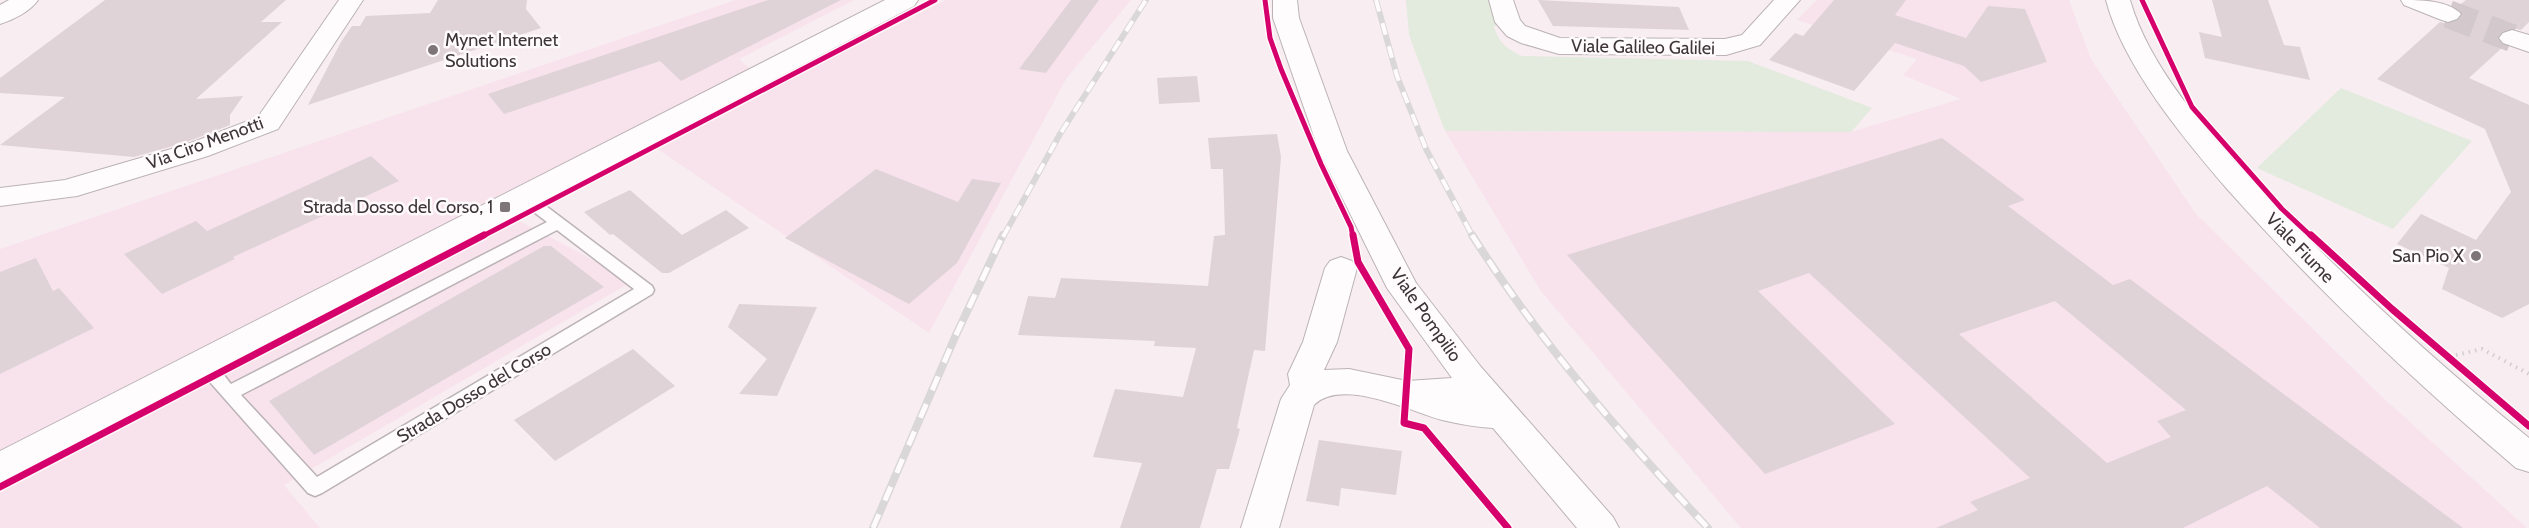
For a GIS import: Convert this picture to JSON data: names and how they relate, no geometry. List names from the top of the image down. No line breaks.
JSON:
{"streets":{"street":["Viale Galileo Galilei","Via Ciro Menotti","Viale Fiume","Viale Pompilio"],"lane":["Strada Dosso del Corso"]},"places":{"other":["Mynet Internet Solutions","San Pio X"],"transit":["Strada Dosso del Corso, 1"]}}
